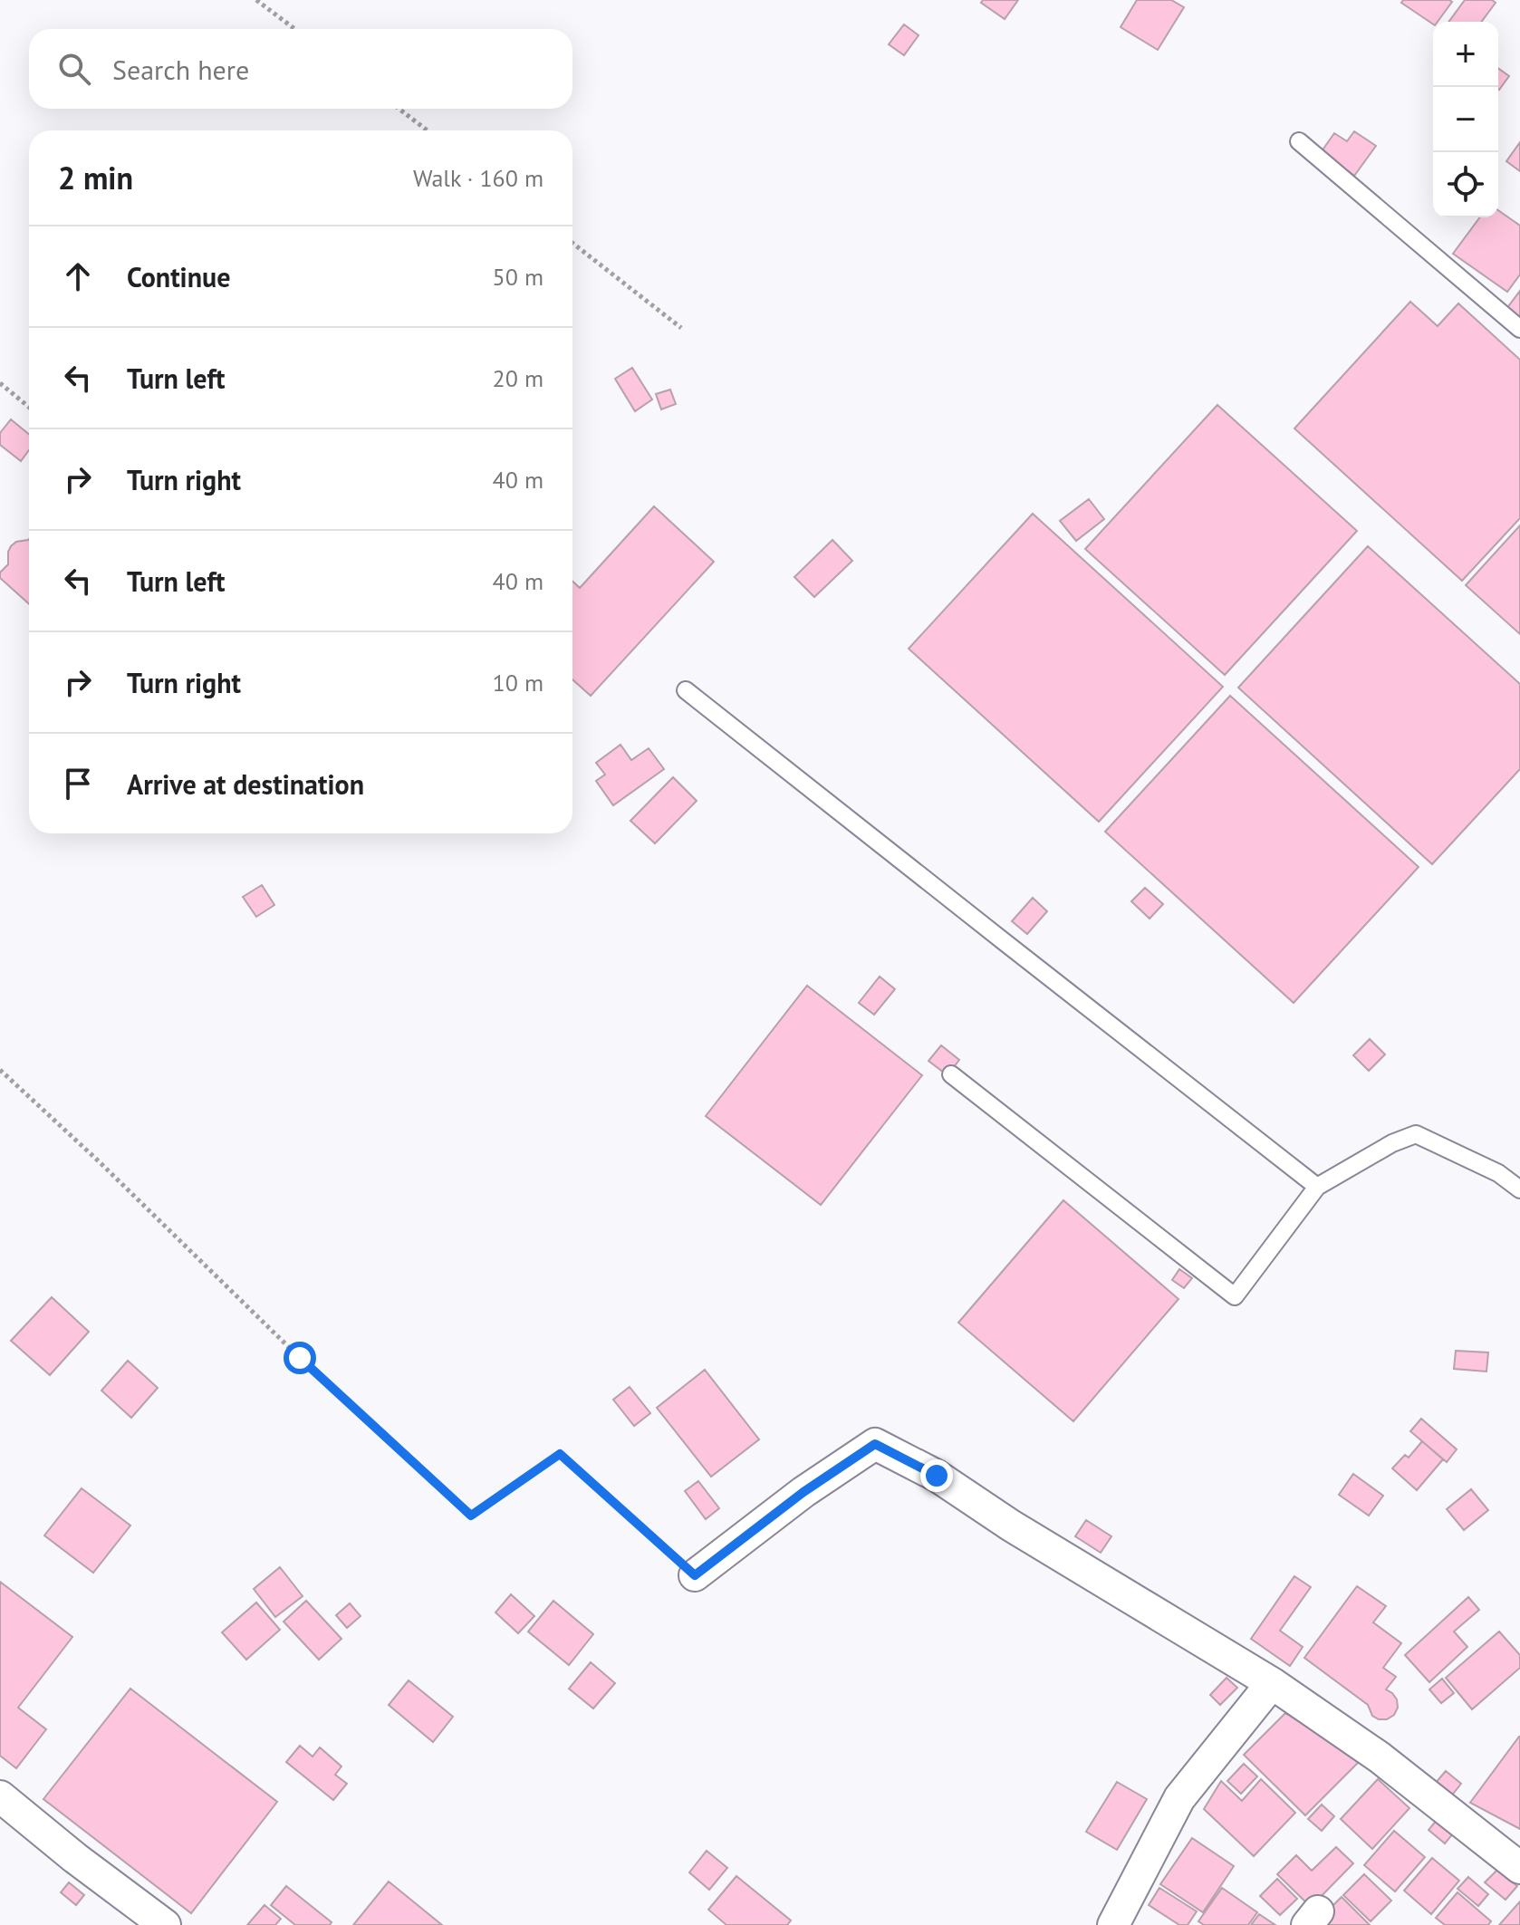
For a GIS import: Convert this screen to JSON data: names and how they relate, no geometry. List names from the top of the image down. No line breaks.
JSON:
{"page":{"map_buttons":["+","−"],"search":"Search here","heading":["2 min","Walk · 160 m"],"list":[["Continue","50 m"],["Turn left","20 m"],["Turn right","40 m"],["Turn left","40 m"],["Turn right","10 m"],"Arrive at destination"]}}
